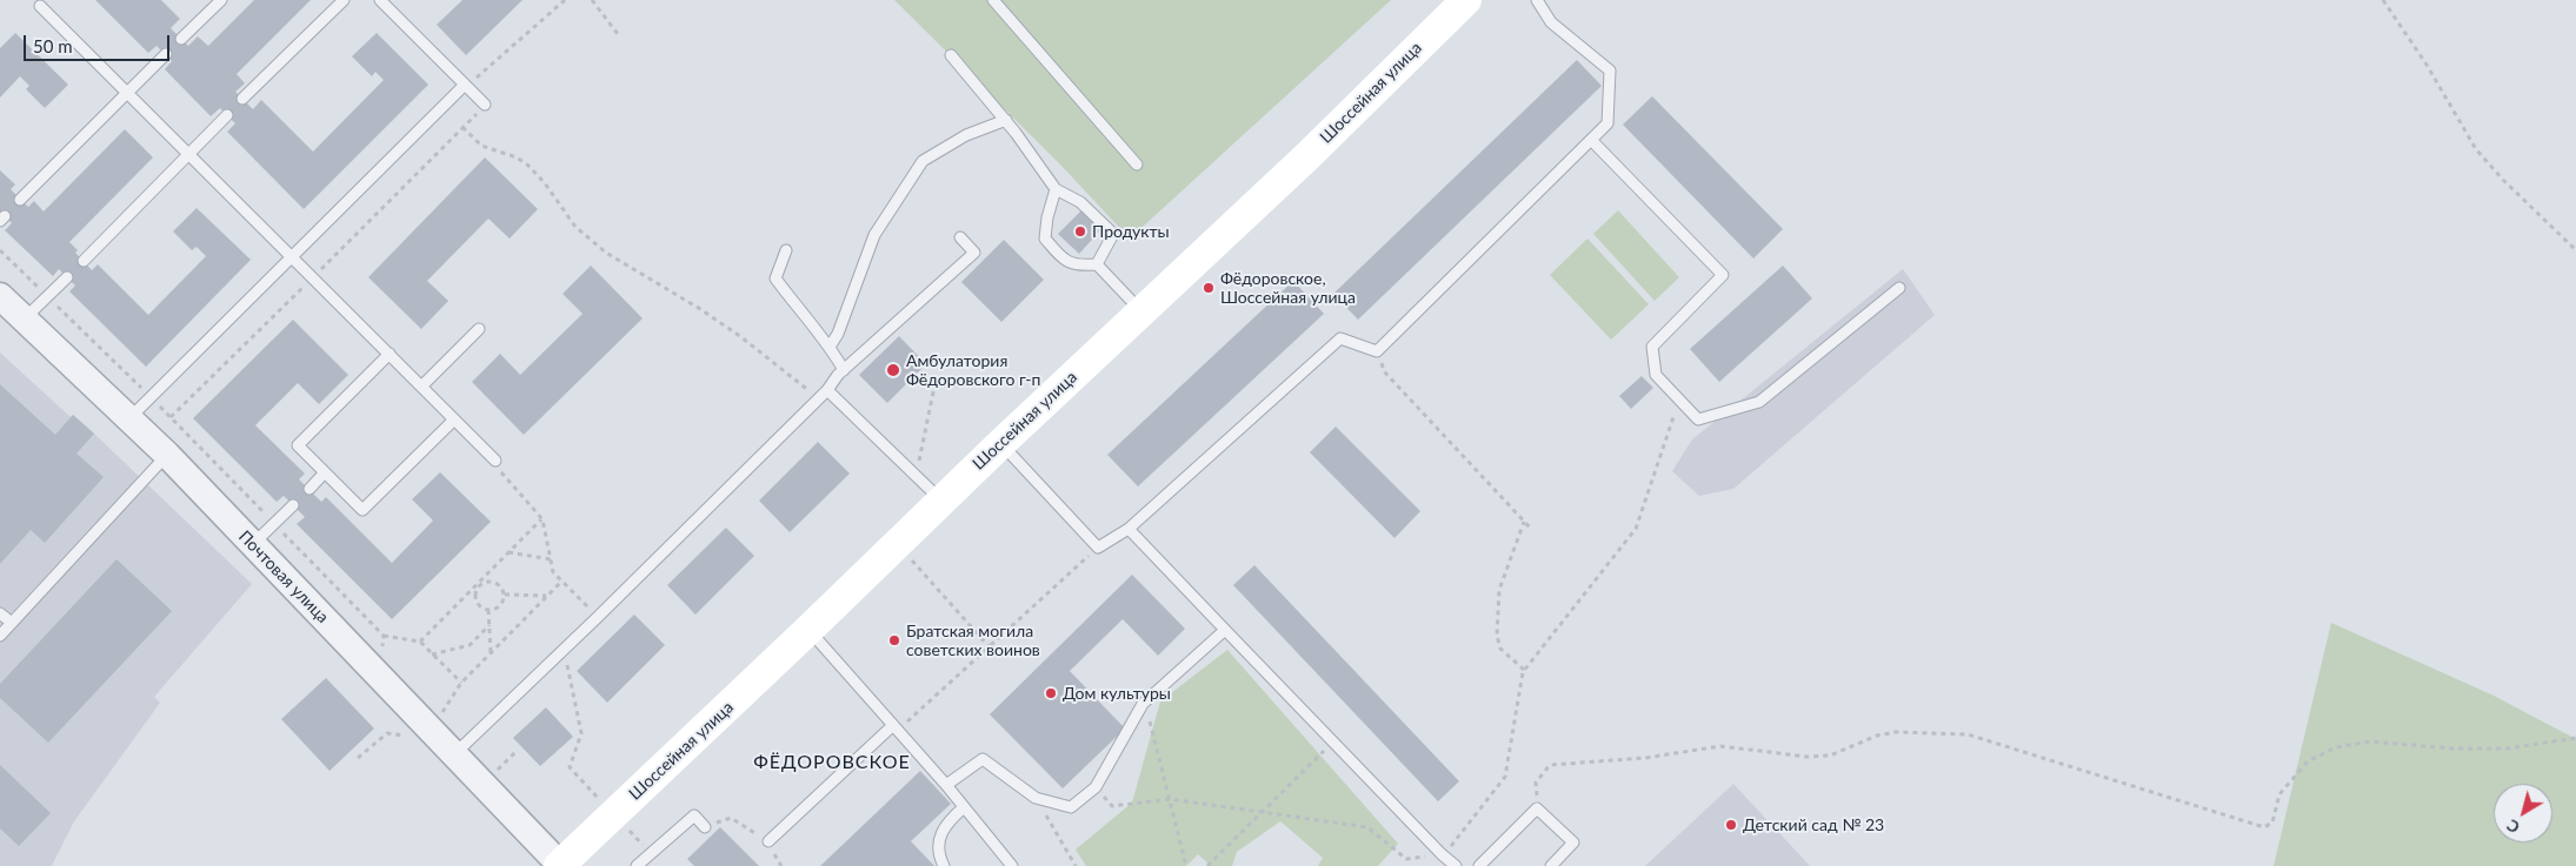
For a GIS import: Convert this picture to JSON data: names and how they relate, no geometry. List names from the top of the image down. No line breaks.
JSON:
{"streets":{"main road":["Шоссейная улица"],"street":["Почтовая улица"]},"crossings":[["Шоссейная улица","Почтовая улица"]],"districts":["ФЁДОРОВСКОЕ"],"places":["Продукты","Фёдоровское, Шоссейная улица","Амбулатория Фёдоровского г-п","Братская могила советских воинов","Дом культуры","Детский сад № 23"],"scale_bar":"50 m","north":"bottom left"}
